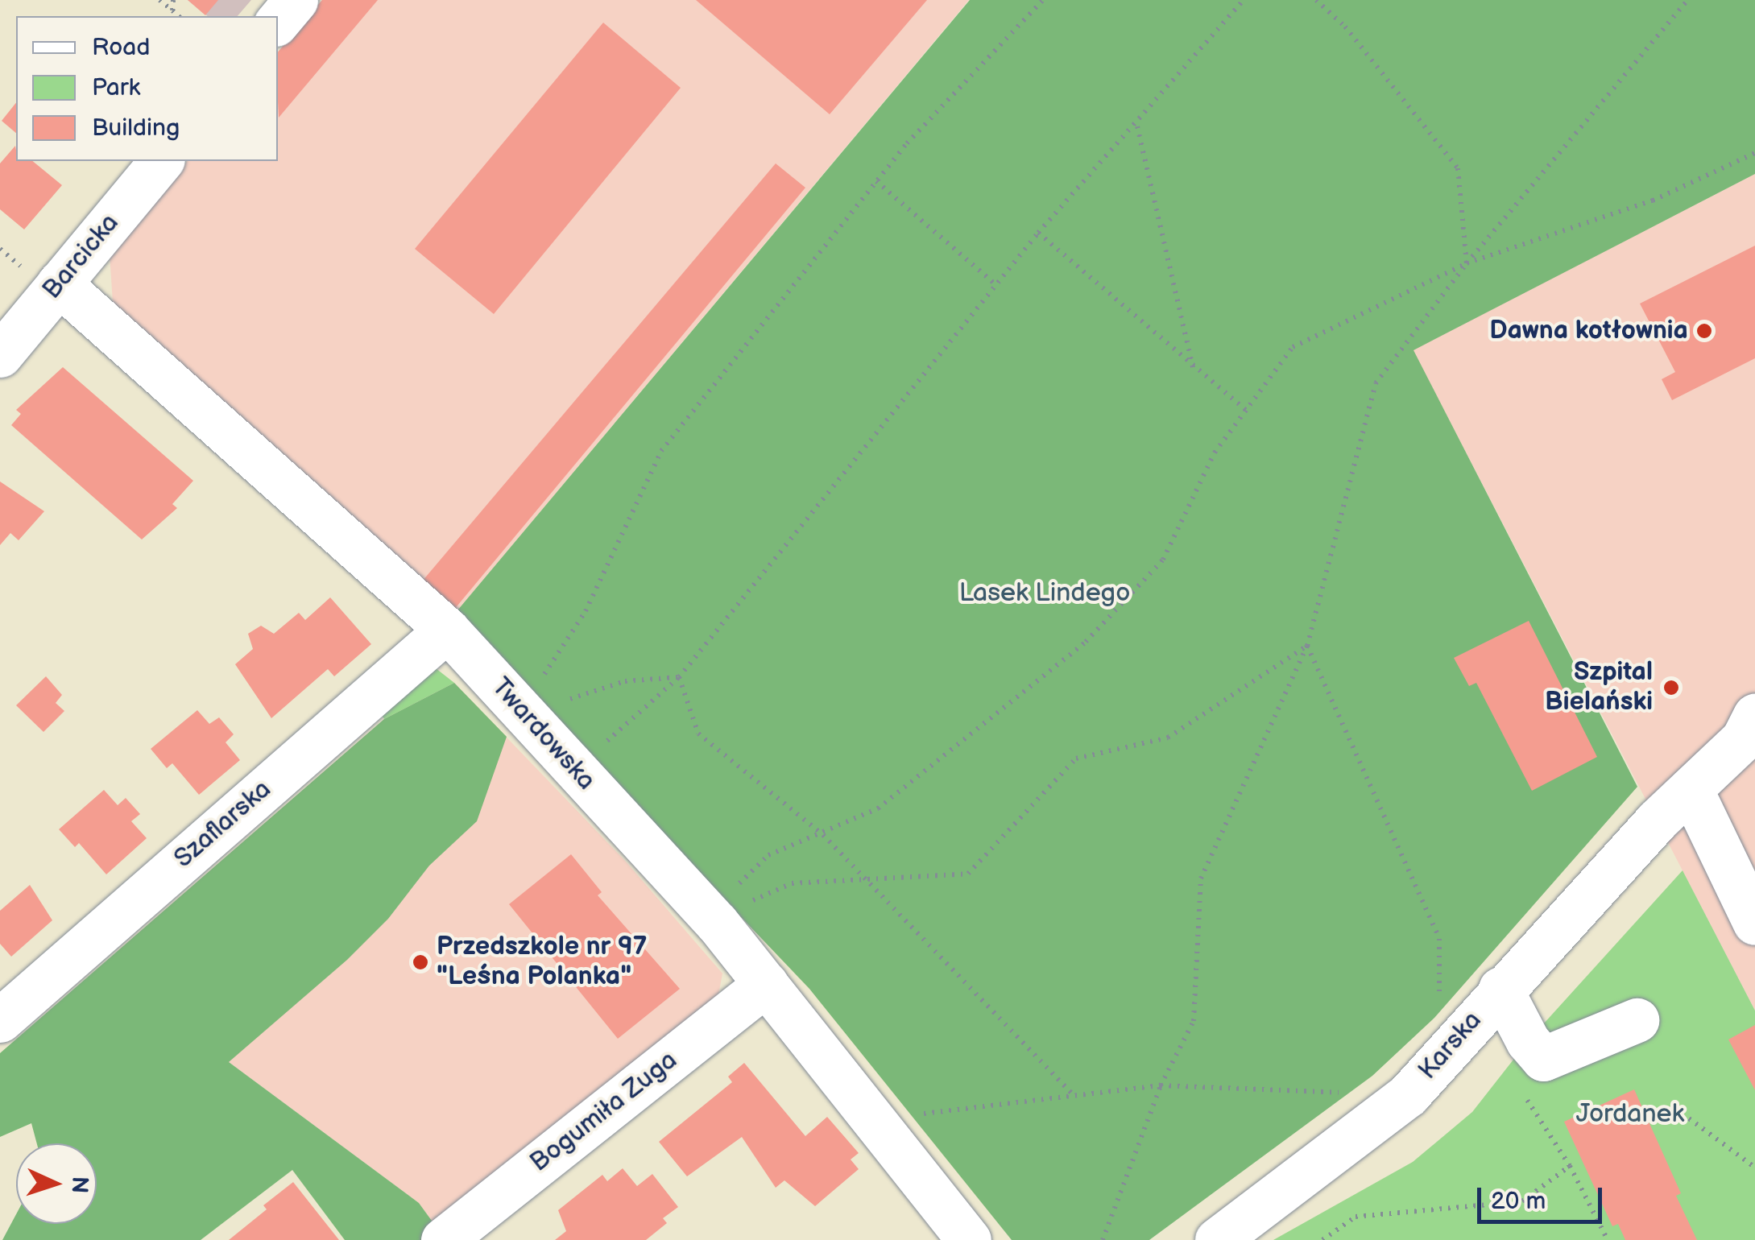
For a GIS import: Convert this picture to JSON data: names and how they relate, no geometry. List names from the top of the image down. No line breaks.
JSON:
{"streets":{"street":["Barcicka","Twardowska","Szaflarska","Karska","Bogumiła Zuga"]},"crossings":[["Barcicka","Twardowska"],["Twardowska","Szaflarska"],["Twardowska","Bogumiła Zuga"]],"parks":["Lasek Lindego","Jordanek"],"places":["Dawna kotłownia","Szpital Bielański","Przedszkole nr 97 \"Leśna Polanka\""],"legend":["Road","Park","Building"],"scale_bar":"20 m","north":"right"}
